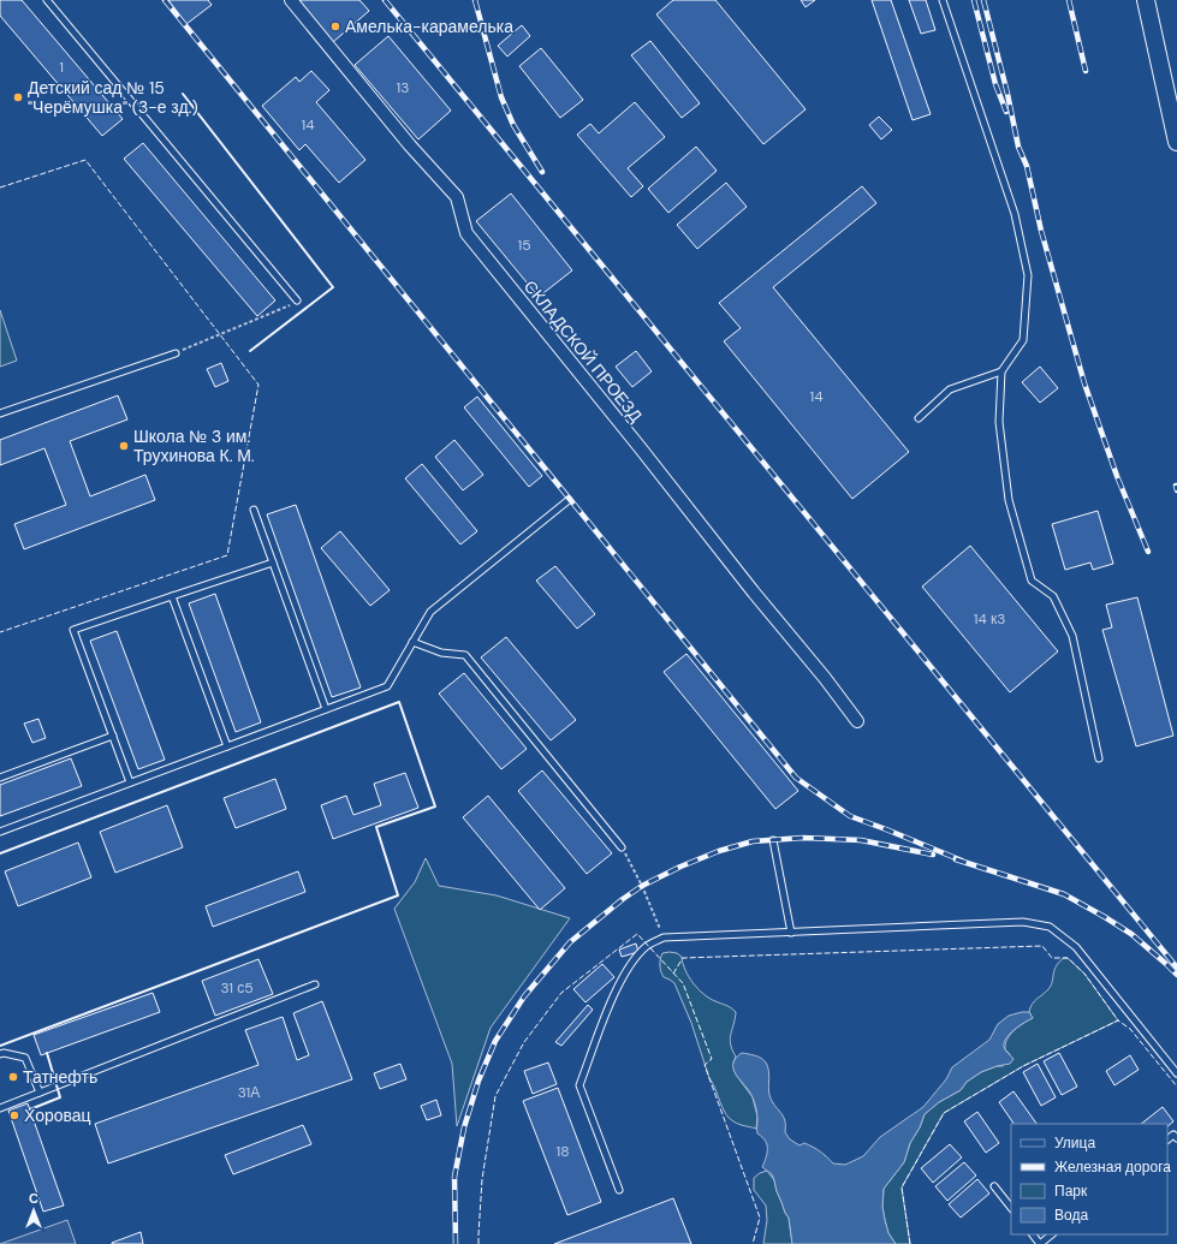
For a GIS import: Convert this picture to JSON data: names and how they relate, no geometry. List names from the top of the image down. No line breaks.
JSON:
{"streets":{"street":["СКЛАДСКОЙ ПРОЕЗД"]},"places":["Амелька-карамелька","Детский сад № 15 \"Черёмушка\" (3-е зд.)","Школа № 3 им. Трухинова К. М.","Татнефть","Хоровац"],"house_numbers":["1","13","14","15","14","14 к3","31 с5","31А","18"],"legend":["Улица","Железная дорога","Парк","Вода"],"north":"top"}
